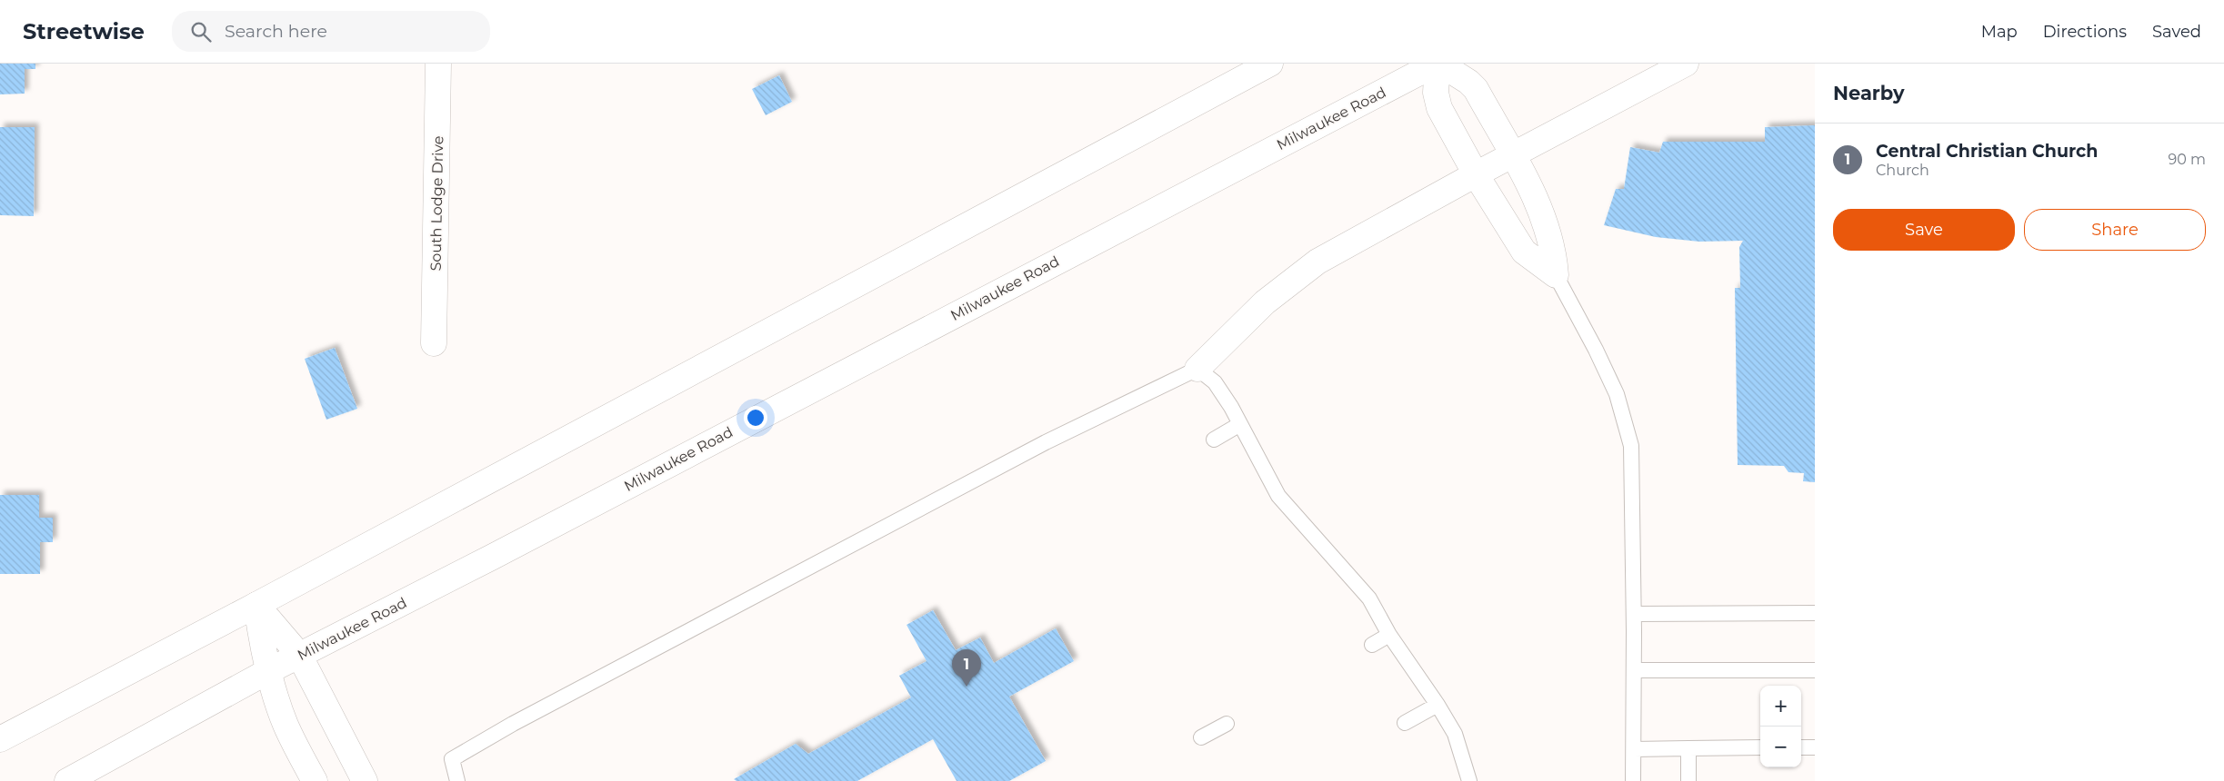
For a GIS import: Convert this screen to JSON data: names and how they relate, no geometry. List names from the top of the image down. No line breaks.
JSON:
{"streets":{"main road":["Milwaukee Road","South Lodge Drive"]},"page":{"header":"Streetwise","search":"Search here","nav":["Map","Directions","Saved"],"heading":"Nearby","list":[{"mark":"1","name":"Central Christian Church","note":"Church","value":"90 m"}],"buttons":["Save","Share"],"pins":"1","map_buttons":["+","−"]}}
